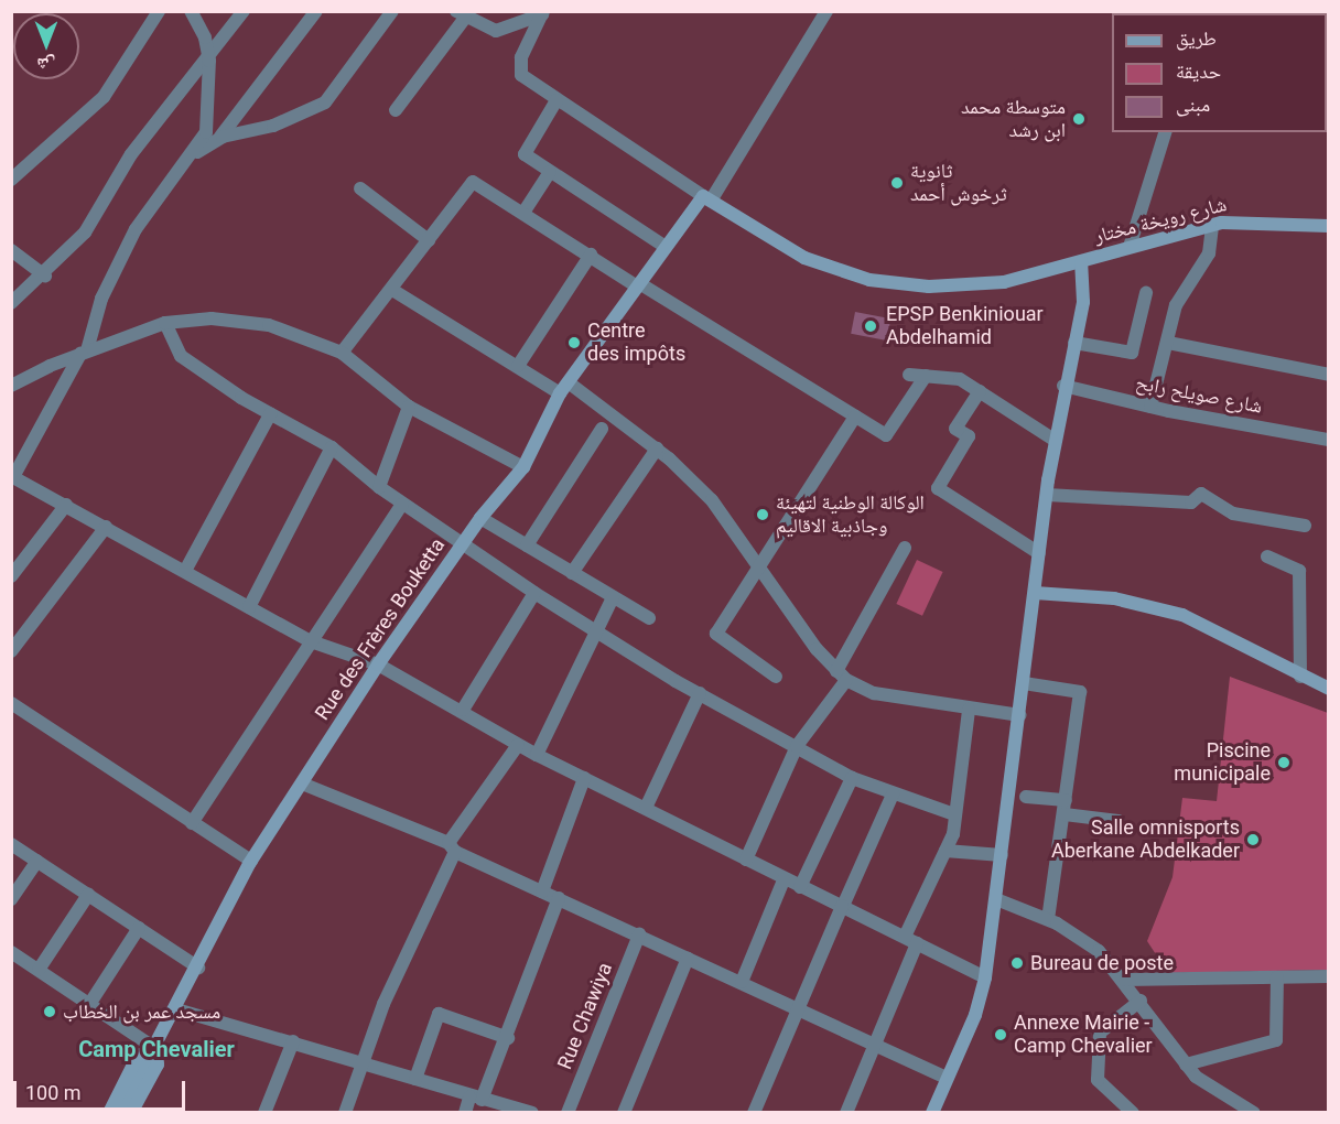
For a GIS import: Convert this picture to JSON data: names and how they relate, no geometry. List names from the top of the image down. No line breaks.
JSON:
{"streets":{"main road":["شارع رويخة مختار","Rue des Frères Bouketta"],"street":["شارع صويلح رابح","Rue Chawiya"]},"crossings":[["شارع رويخة مختار","Rue des Frères Bouketta"]],"districts":["Camp Chevalier"],"places":["متوسطة محمد ابن رشد","ثانوية ثرخوش أحمد","EPSP Benkiniouar Abdelhamid","Centre des impôts","الوكالة الوطنية لتهيئة وجاذبية الاقاليم","Piscine municipale","Salle omnisports Aberkane Abdelkader","Bureau de poste","مسجد عمر بن الخطاب","Annexe Mairie - Camp Chevalier"],"legend":["طريق","حديقة","مبنى"],"scale_bar":"100 m","north":"bottom"}
